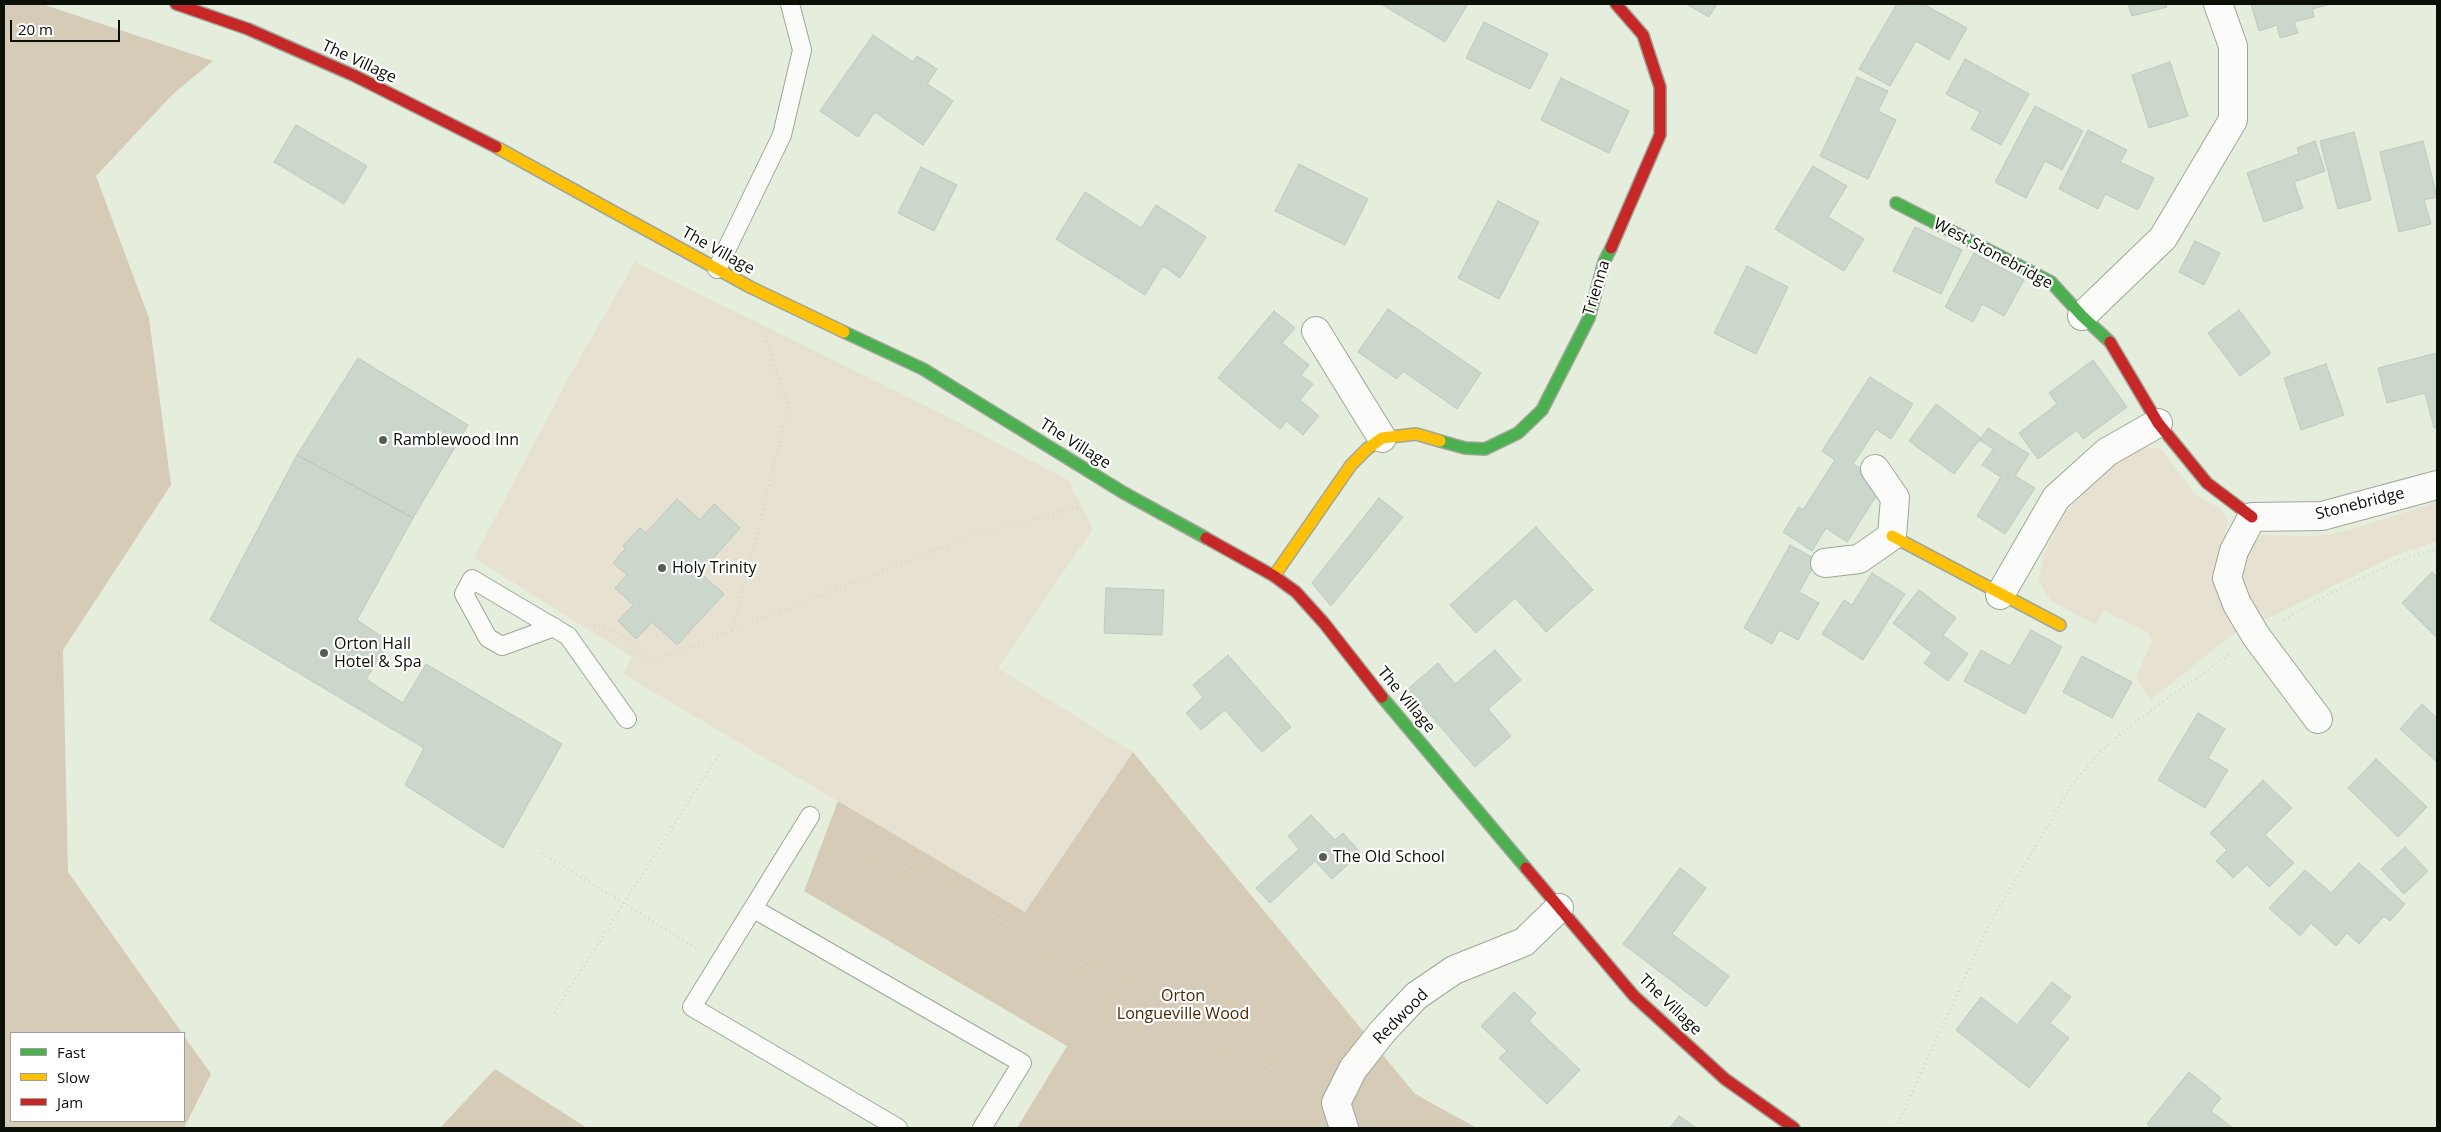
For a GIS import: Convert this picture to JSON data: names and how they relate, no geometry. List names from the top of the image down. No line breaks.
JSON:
{"streets":{"street":["The Village","West Stonebridge","Trienna","Stonebridge","Redwood"]},"crossings":[["The Village","Redwood"],["West Stonebridge","Stonebridge"]],"parks":["Orton Longueville Wood"],"places":["Ramblewood Inn","Holy Trinity","Orton Hall Hotel & Spa","The Old School"],"legend":["Fast","Slow","Jam"],"scale_bar":"20 m"}
